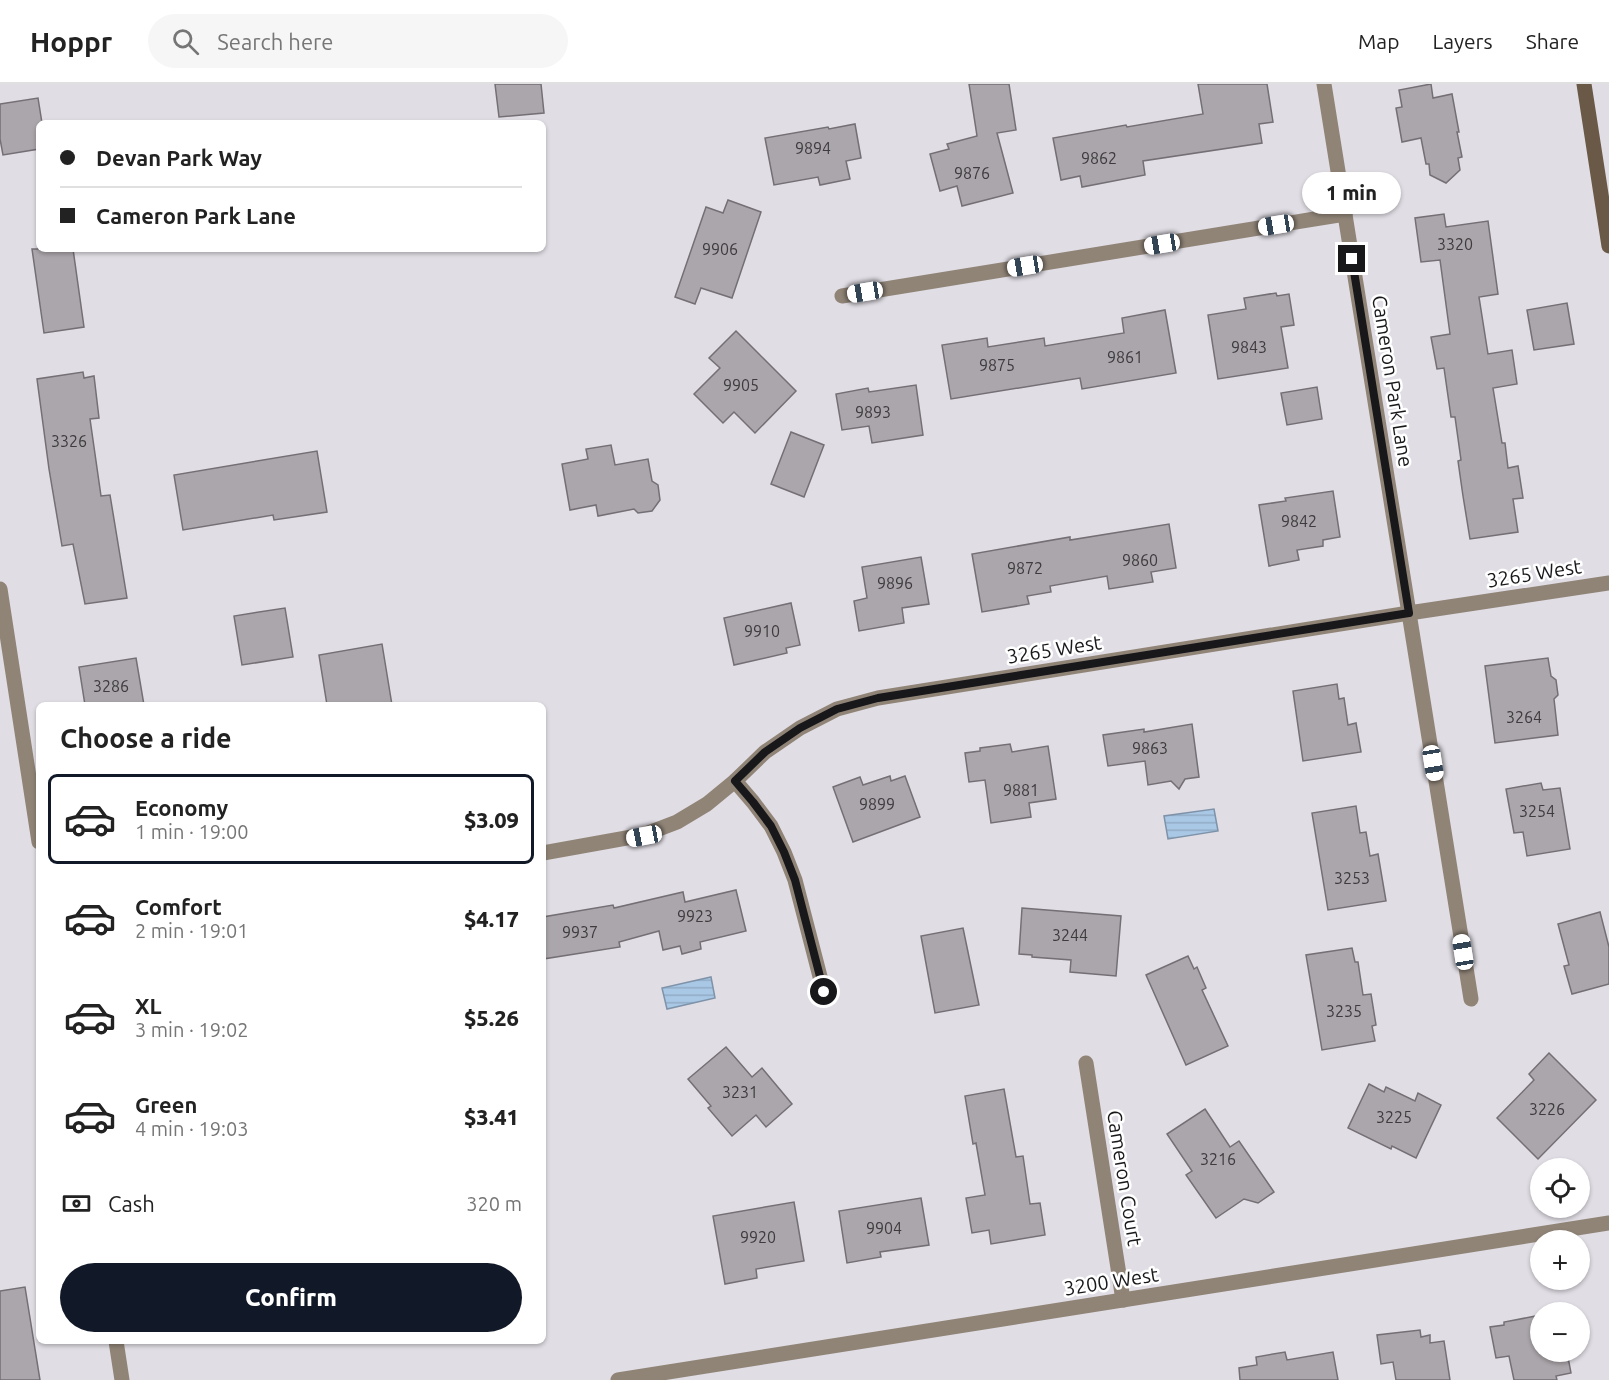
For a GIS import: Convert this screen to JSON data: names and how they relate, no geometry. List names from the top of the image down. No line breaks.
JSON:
{"streets":{"street":["Cameron Park Lane","3265 West","Cameron Court","3200 West"]},"crossings":[["Cameron Park Lane","3265 West"],["Cameron Court","3200 West"]],"house_numbers":["9894","9862","9876","3320","9906","9843","9861","9875","9905","9893","3326","9842","9860","9872","9896","9910","3286","3264","9863","9881","9899","3254","3253","9923","9937","3244","3235","3231","3226","3225","3216","9904","9920"],"page":{"header":"Hoppr","search":"Search here","nav":["Map","Layers","Share"],"banner":["Devan Park Way","Cameron Park Lane"],"bubble":"1 min","heading":"Choose a ride","list":[{"name":"Economy","note":"1 min · 19:00","value":"$3.09"},{"name":"Comfort","note":"2 min · 19:01","value":"$4.17"},{"name":"XL","note":"3 min · 19:02","value":"$5.26"},{"name":"Green","note":"4 min · 19:03","value":"$3.41"}],"map_buttons":["+","−"],"pay":["Cash","320 m"],"buttons":"Confirm"}}
